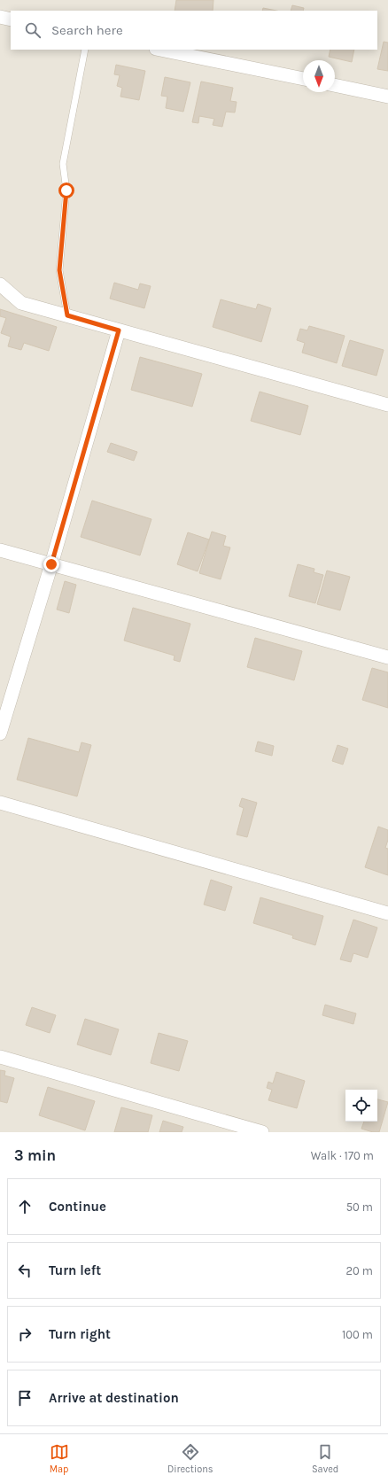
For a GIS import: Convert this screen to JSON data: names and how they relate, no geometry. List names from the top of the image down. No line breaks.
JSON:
{"north":"bottom","page":{"search":"Search here","heading":["3 min","Walk · 170 m"],"list":[["Continue","50 m"],["Turn left","20 m"],["Turn right","100 m"],"Arrive at destination"],"nav":["Map","Directions","Saved"]}}
